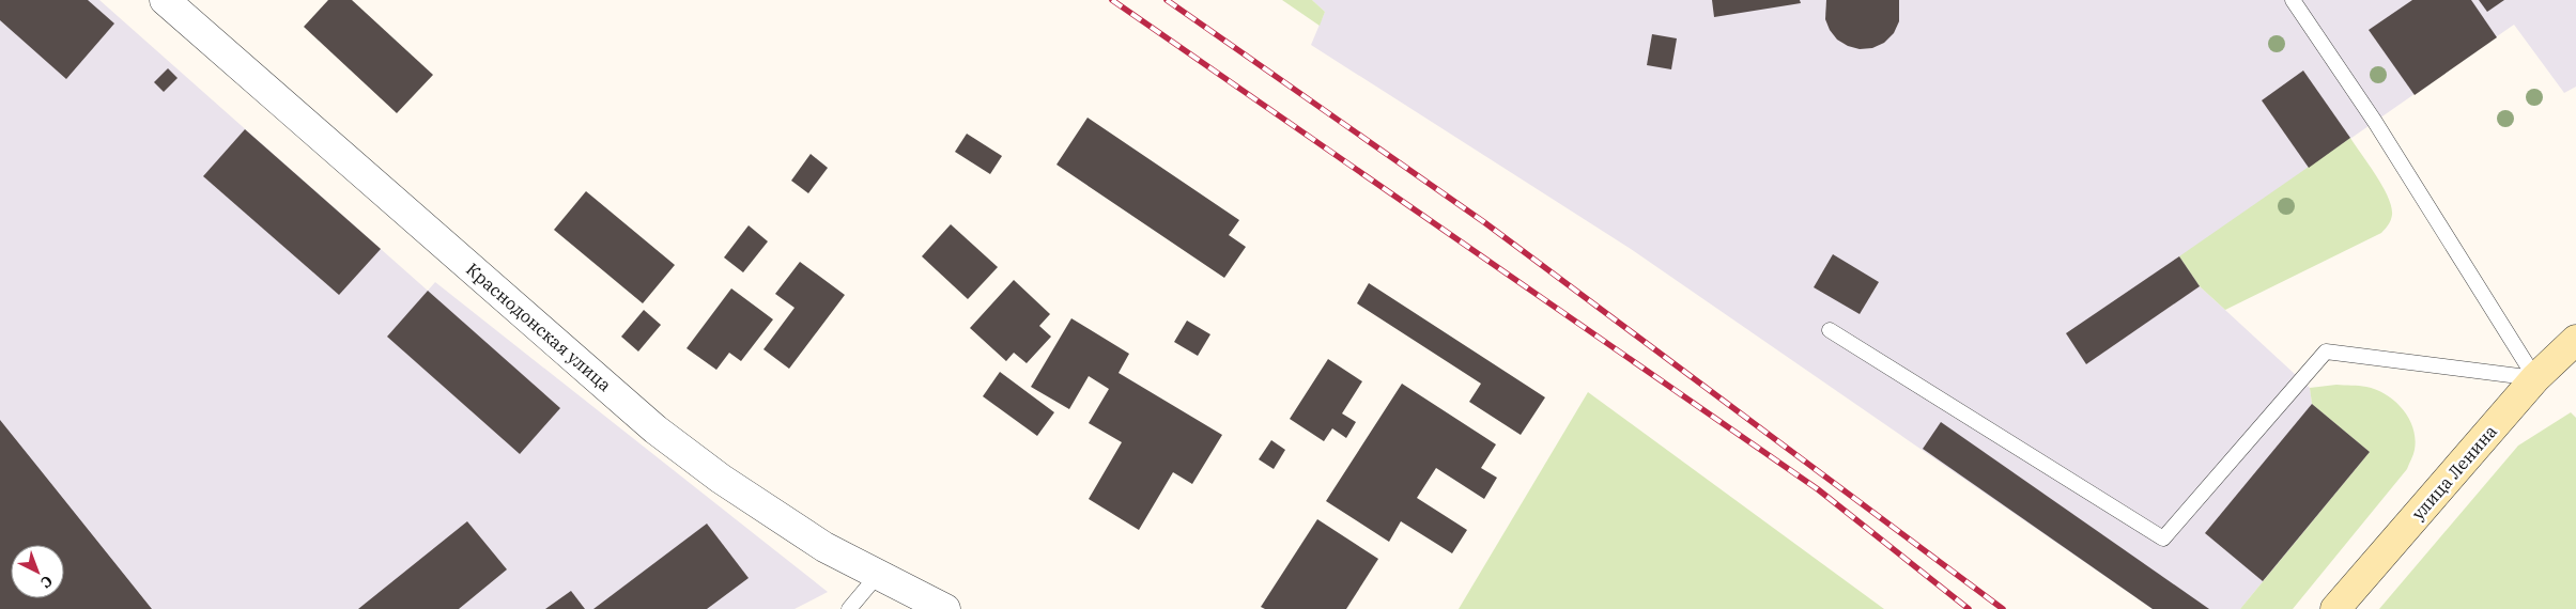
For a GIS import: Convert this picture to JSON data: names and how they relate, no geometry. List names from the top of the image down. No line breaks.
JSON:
{"streets":{"main road":["улица Ленина"],"street":["Краснодонская улица"]},"north":"bottom right"}
